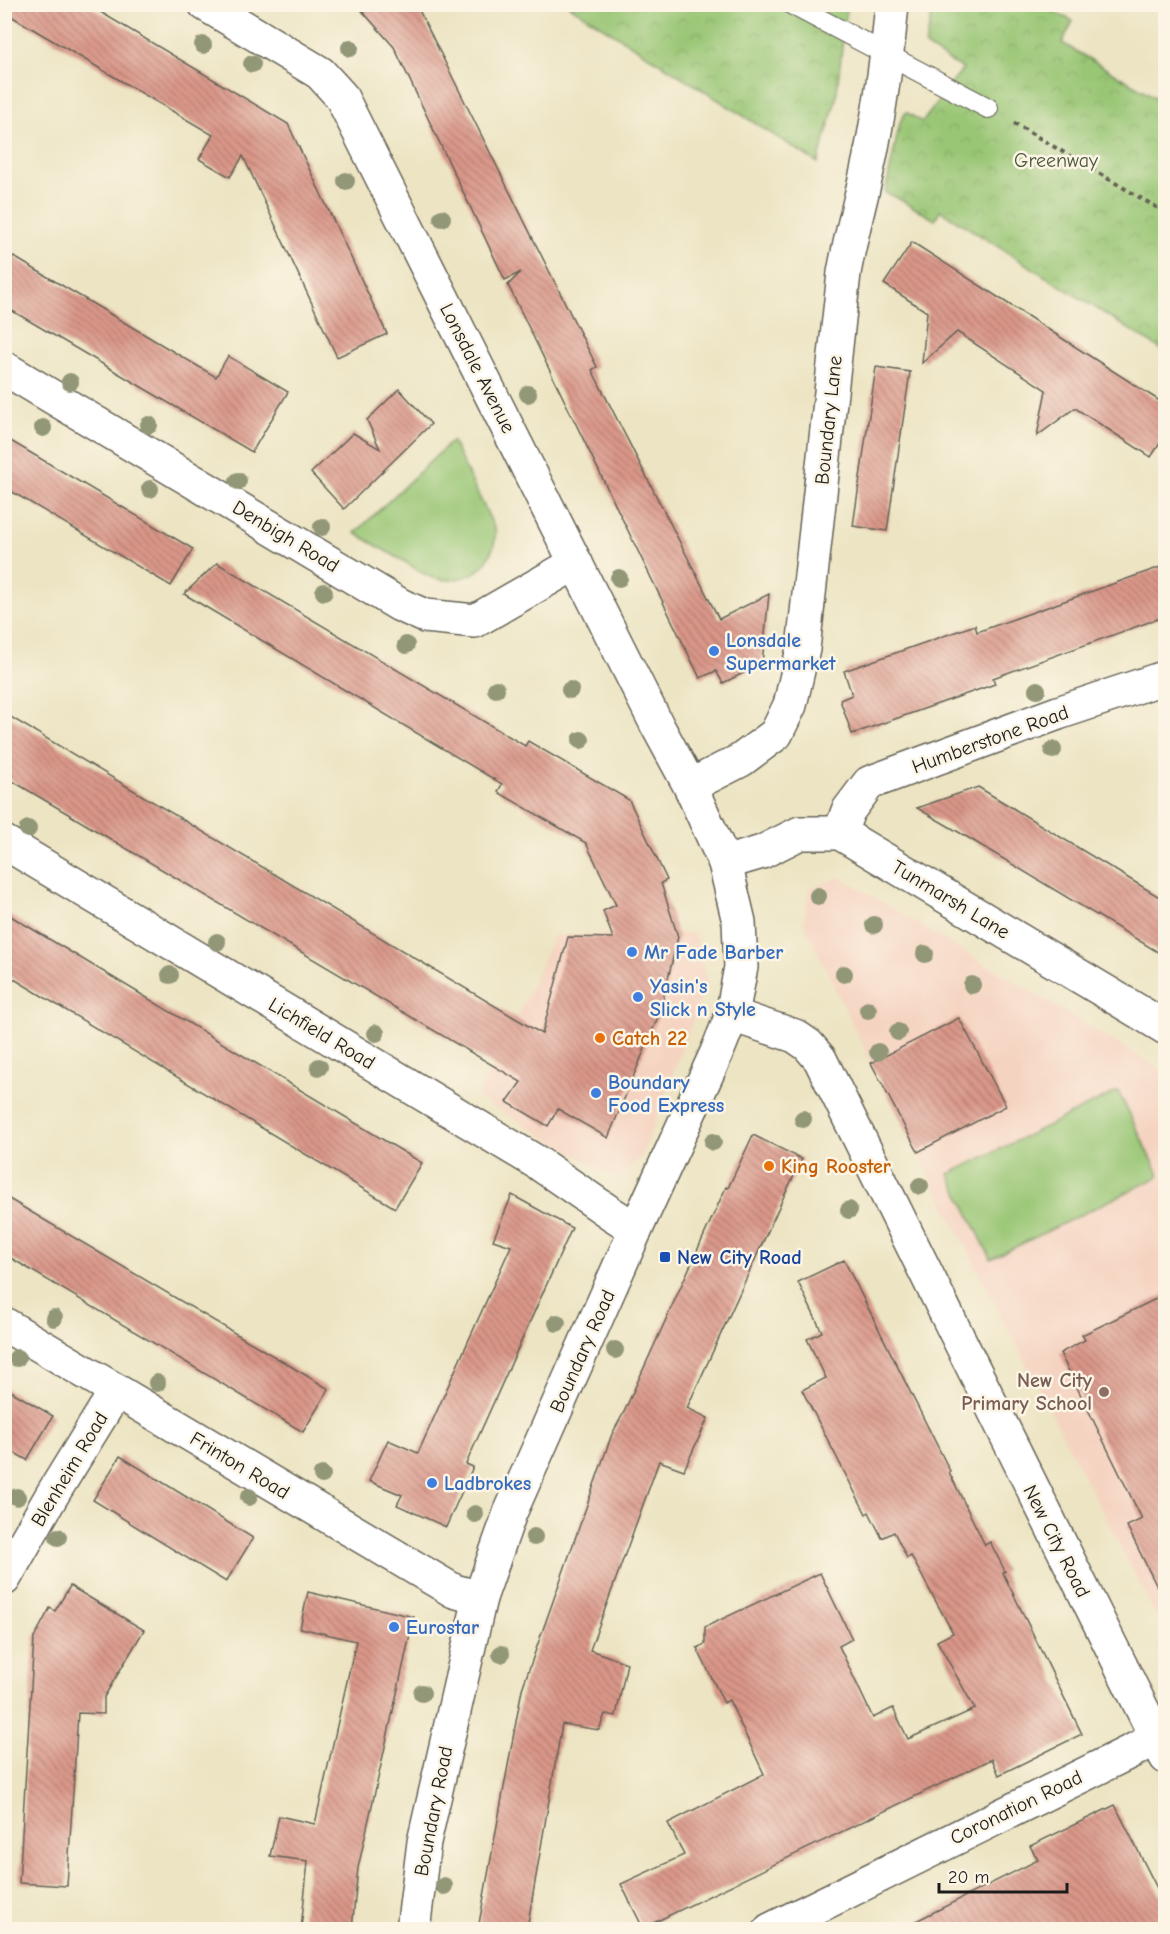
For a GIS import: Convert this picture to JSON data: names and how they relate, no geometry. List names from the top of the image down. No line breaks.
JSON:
{"streets":{"street":["Lonsdale Avenue","Boundary Lane","Denbigh Road","Humberstone Road","Tunmarsh Lane","Lichfield Road","Boundary Road","Frinton Road","Blenheim Road","New City Road","Coronation Road"]},"crossings":[["Lonsdale Avenue","Boundary Lane"],["Lonsdale Avenue","Denbigh Road"],["Lonsdale Avenue","Boundary Road"],["Boundary Lane","Boundary Road"],["Humberstone Road","Tunmarsh Lane"],["Lichfield Road","Boundary Road"],["Boundary Road","Frinton Road"],["Boundary Road","New City Road"],["Frinton Road","Blenheim Road"],["New City Road","Coronation Road"]],"parks":["Greenway"],"places":{"other":["Lonsdale Supermarket","Mr Fade Barber","Yasin's Slick n Style","Catch 22","Boundary Food Express","King Rooster","New City Primary School","Ladbrokes","Eurostar"],"transit":["New City Road"]},"scale_bar":"20 m"}
